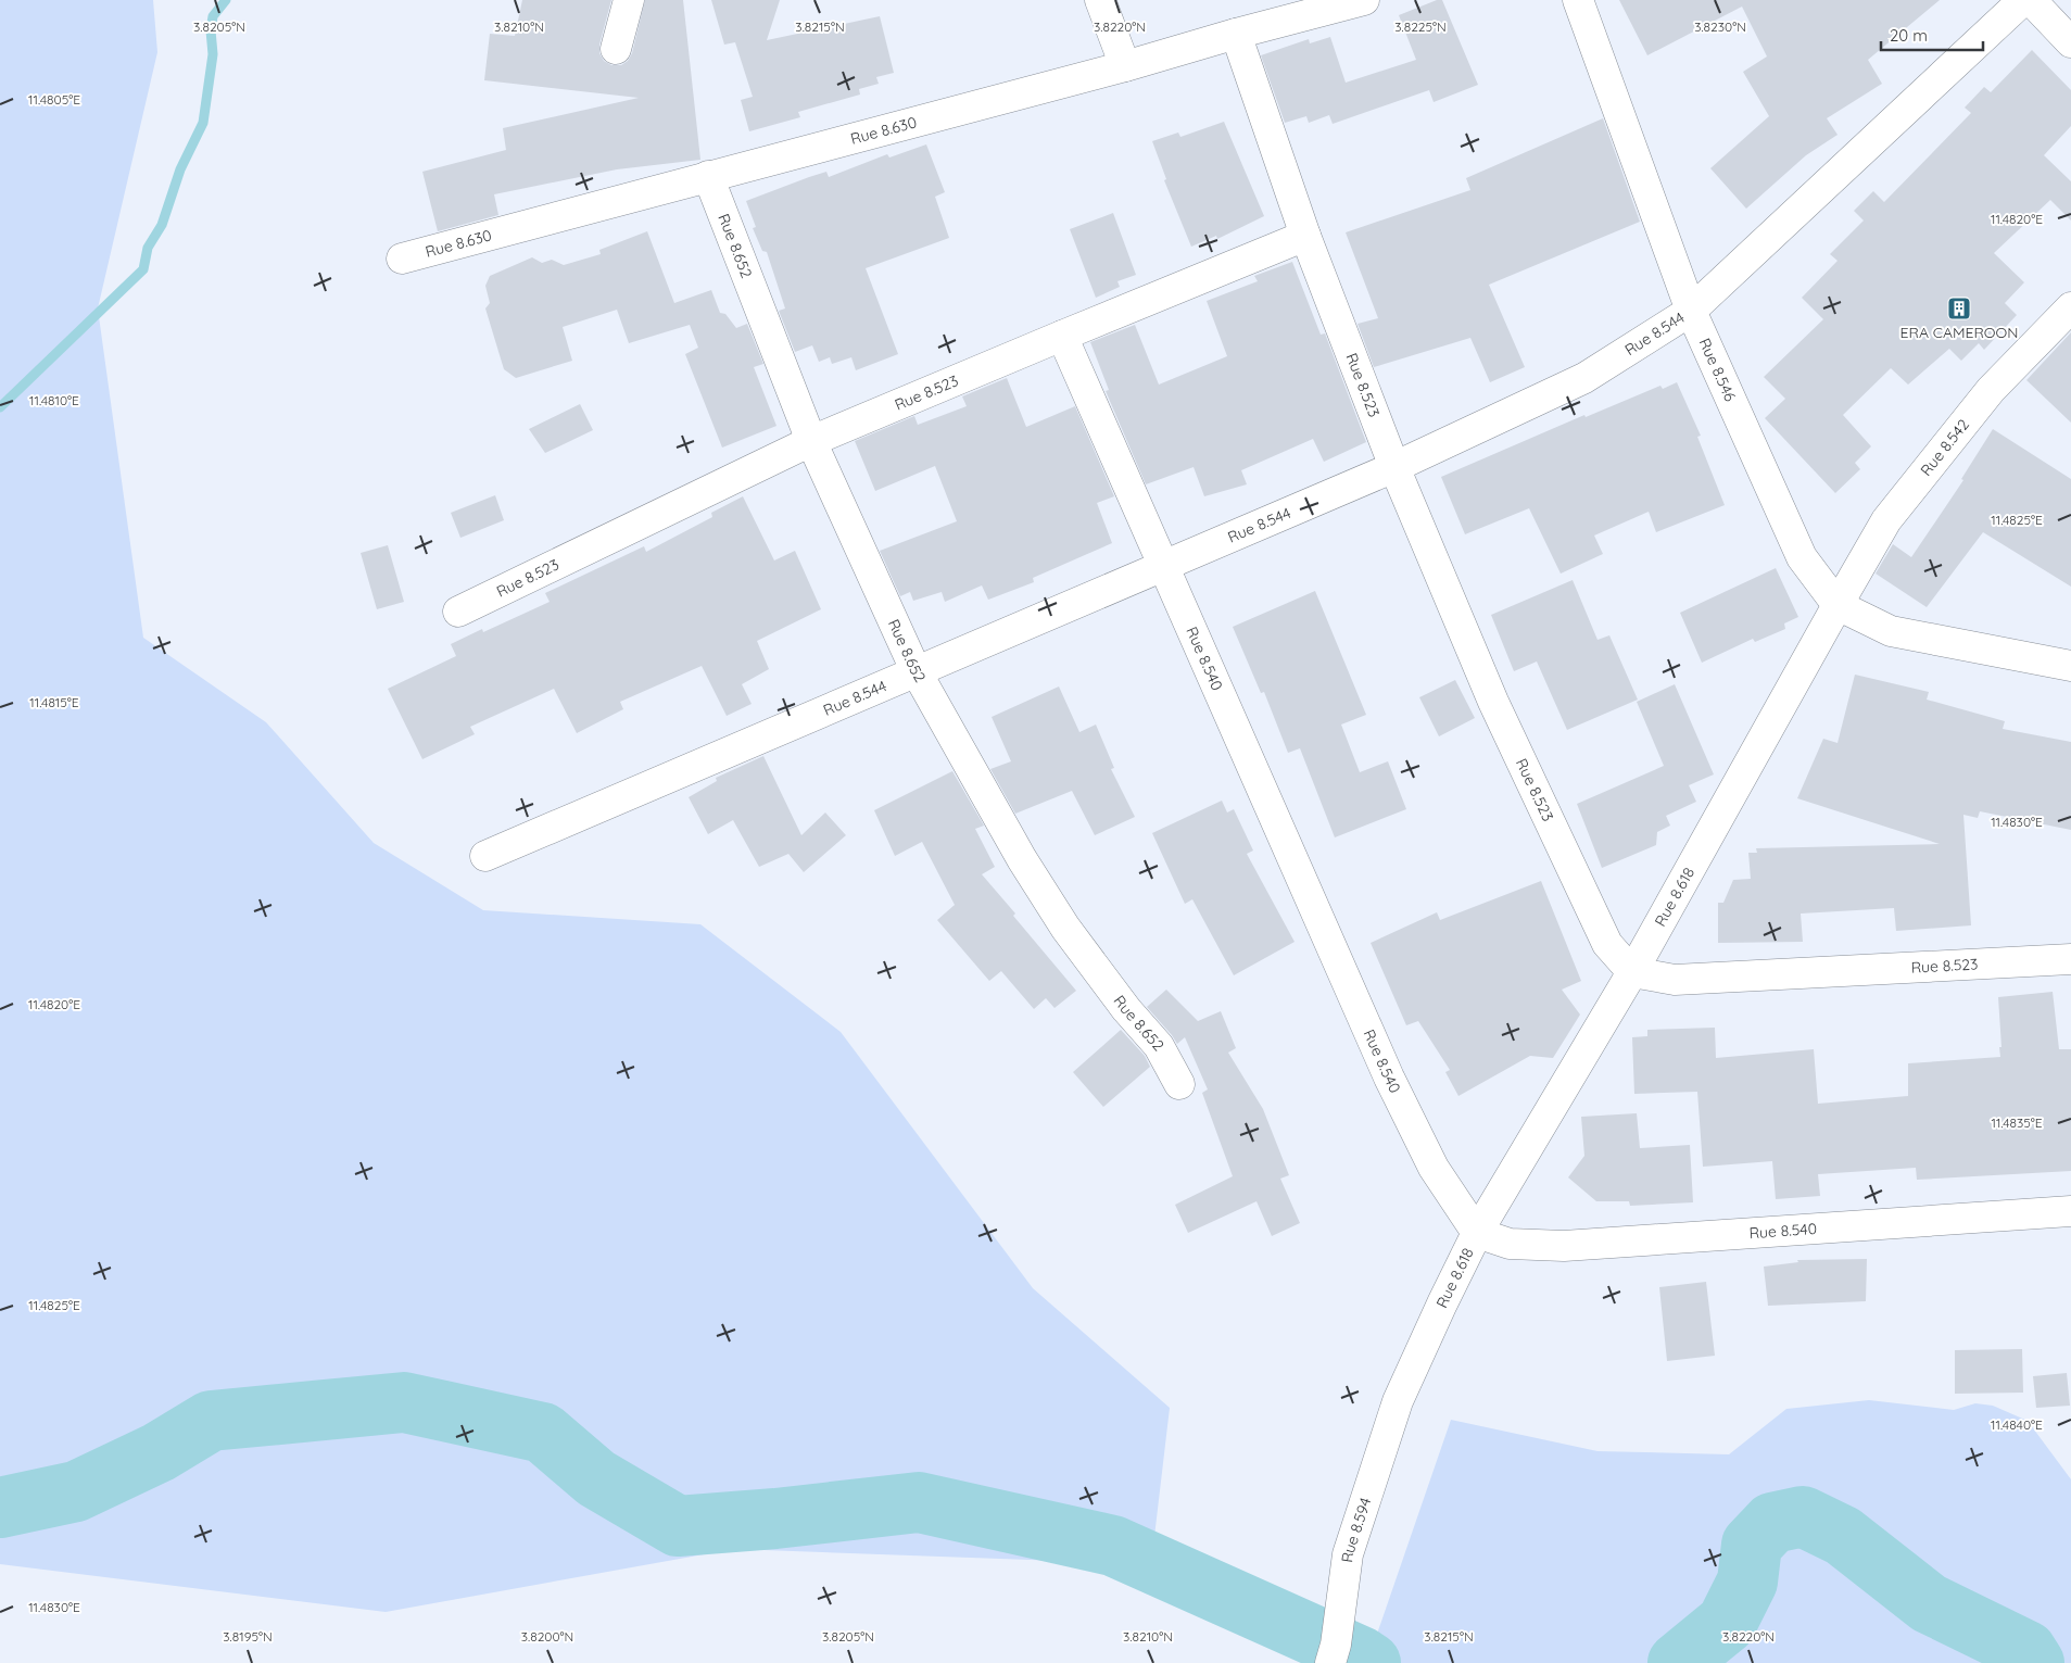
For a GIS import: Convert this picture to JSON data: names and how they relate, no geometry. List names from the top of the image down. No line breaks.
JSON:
{"streets":{"street":["Rue 8.630","Rue 8.652","Rue 8.544","Rue 8.546","Rue 8.523","Rue 8.542","Rue 8.540","Rue 8.618","Rue 8.594"]},"crossings":[["Rue 8.630","Rue 8.652"],["Rue 8.652","Rue 8.544"],["Rue 8.652","Rue 8.523"],["Rue 8.544","Rue 8.546"],["Rue 8.544","Rue 8.523"],["Rue 8.544","Rue 8.540"],["Rue 8.546","Rue 8.542"],["Rue 8.546","Rue 8.618"],["Rue 8.523","Rue 8.540"],["Rue 8.523","Rue 8.618"],["Rue 8.542","Rue 8.618"],["Rue 8.540","Rue 8.618"],["Rue 8.618","Rue 8.594"]],"places":{"building":["ERA CAMEROON"]},"scale_bar":"20 m","coordinates":["3.8230°N","3.8205°N","3.8210°N","3.8215°N","3.8220°N","3.8225°N","11.4805°E","11.4820°E","11.4810°E","11.4825°E","11.4815°E","11.4830°E","11.4835°E","11.4840°E","3.8195°N","3.8200°N"]}
